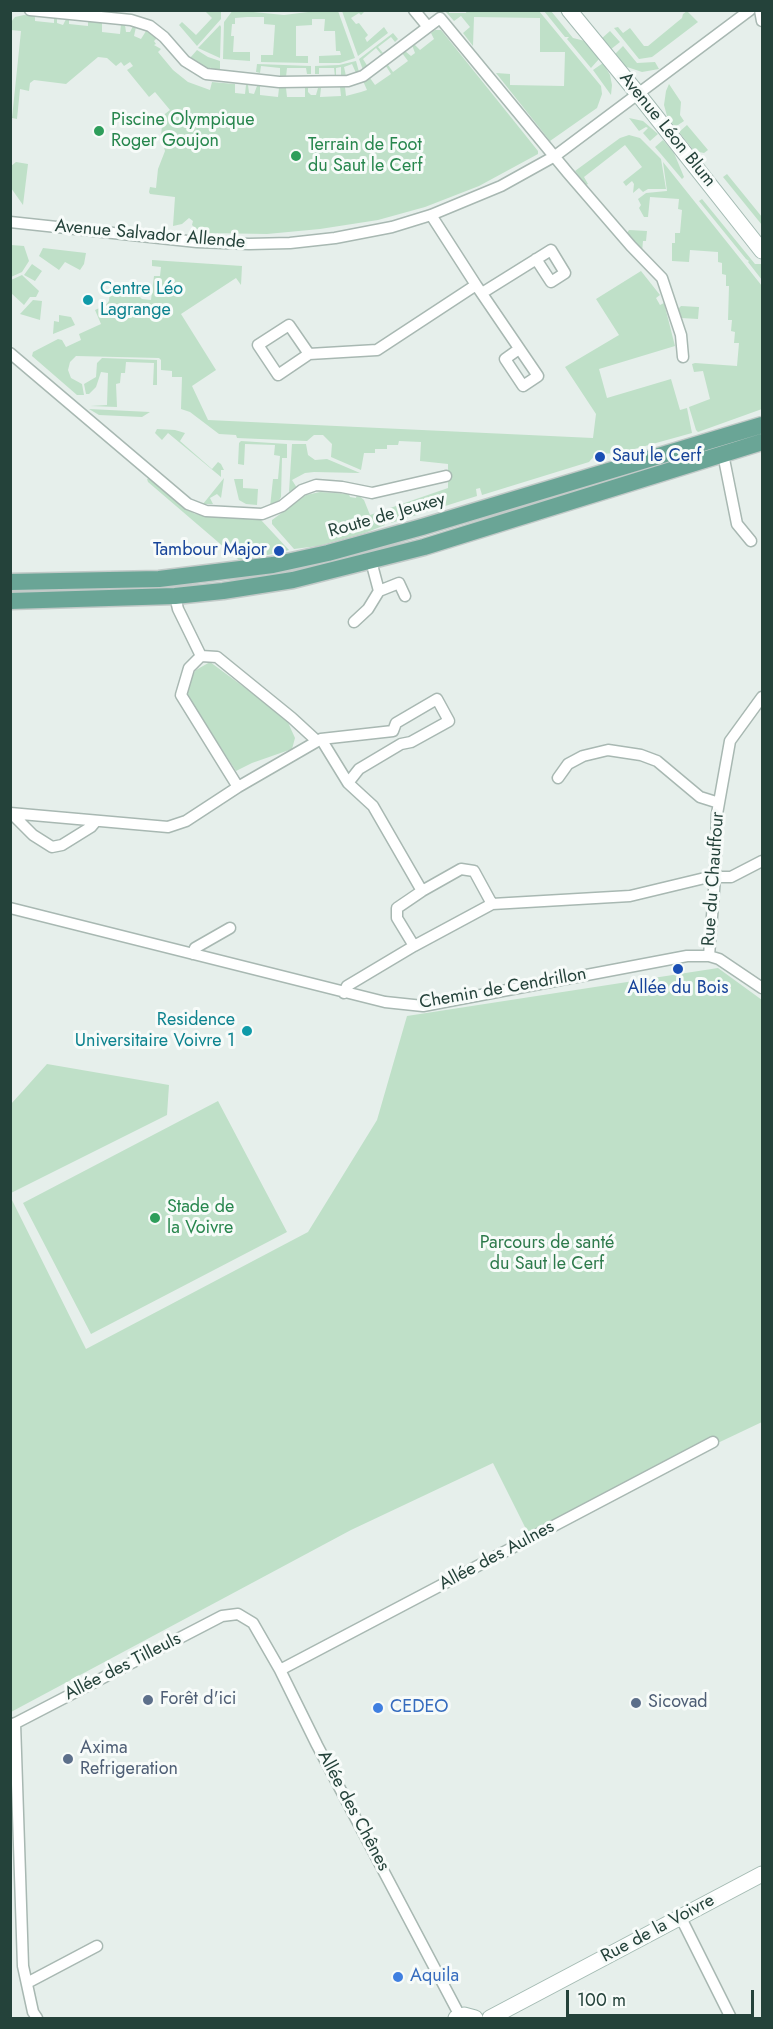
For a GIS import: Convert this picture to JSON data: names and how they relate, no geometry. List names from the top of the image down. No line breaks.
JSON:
{"streets":{"main road":["Route de Jeuxey"],"street":["Avenue Léon Blum","Avenue Salvador Allende","Rue du Chauffour","Chemin de Cendrillon","Allée des Aulnes","Allée des Tilleuls","Allée des Chênes","Rue de la Voivre"]},"crossings":[["Avenue Léon Blum","Avenue Salvador Allende"],["Rue du Chauffour","Chemin de Cendrillon"],["Allée des Aulnes","Allée des Chênes"],["Allée des Tilleuls","Allée des Chênes"]],"parks":["Parcours de santé du Saut le Cerf"],"places":["Piscine Olympique Roger Goujon","Terrain de Foot du Saut le Cerf","Centre Léo Lagrange","Saut le Cerf","Tambour Major","Allée du Bois","Residence Universitaire Voivre 1","Stade de la Voivre","Forêt d'ici","Sicovad","CEDEO","Axima Refrigeration","Aquila"],"scale_bar":"100 m"}
